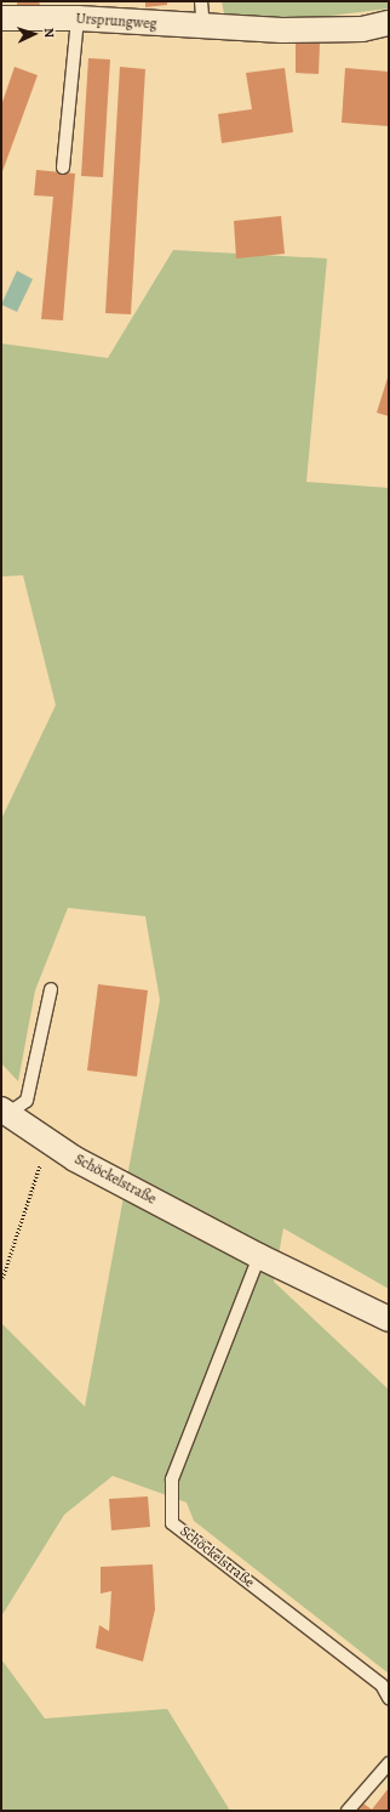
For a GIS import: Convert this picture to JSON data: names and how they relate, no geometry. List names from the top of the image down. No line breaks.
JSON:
{"streets":{"street":["Ursprungweg","Schöckelstraße"]},"north":"right"}
